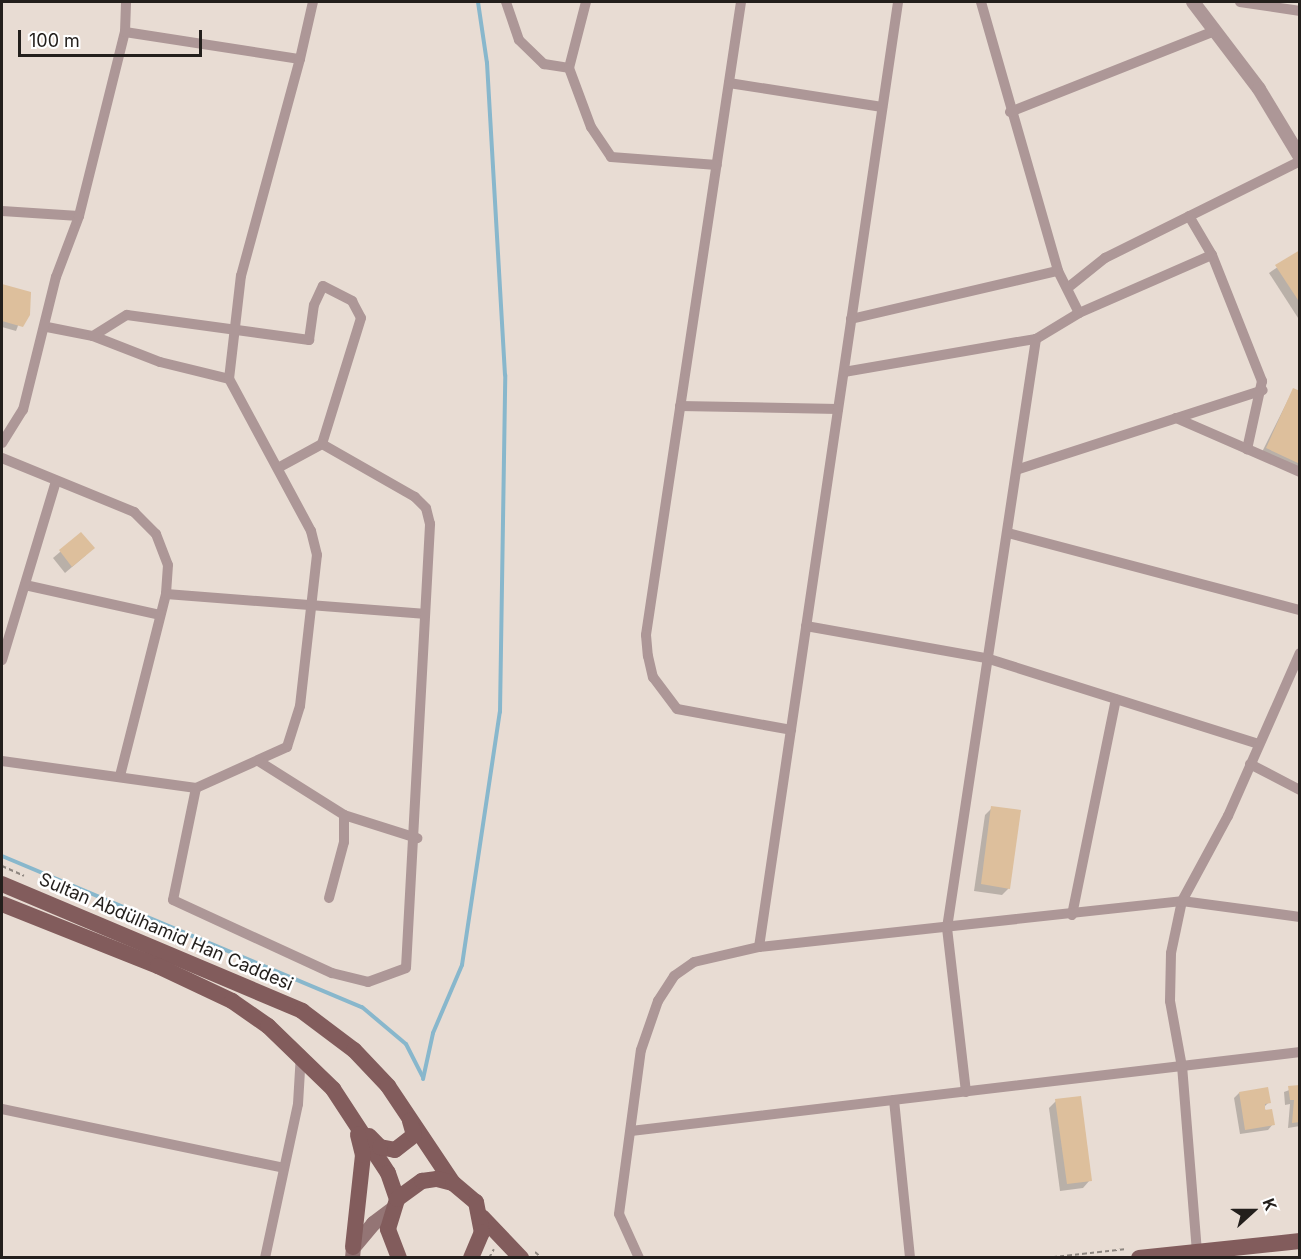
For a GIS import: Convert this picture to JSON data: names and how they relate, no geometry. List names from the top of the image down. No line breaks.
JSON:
{"streets":{"main road":["Sultan Abdülhamid Han Caddesi"]},"scale_bar":"100 m","north":"right"}
